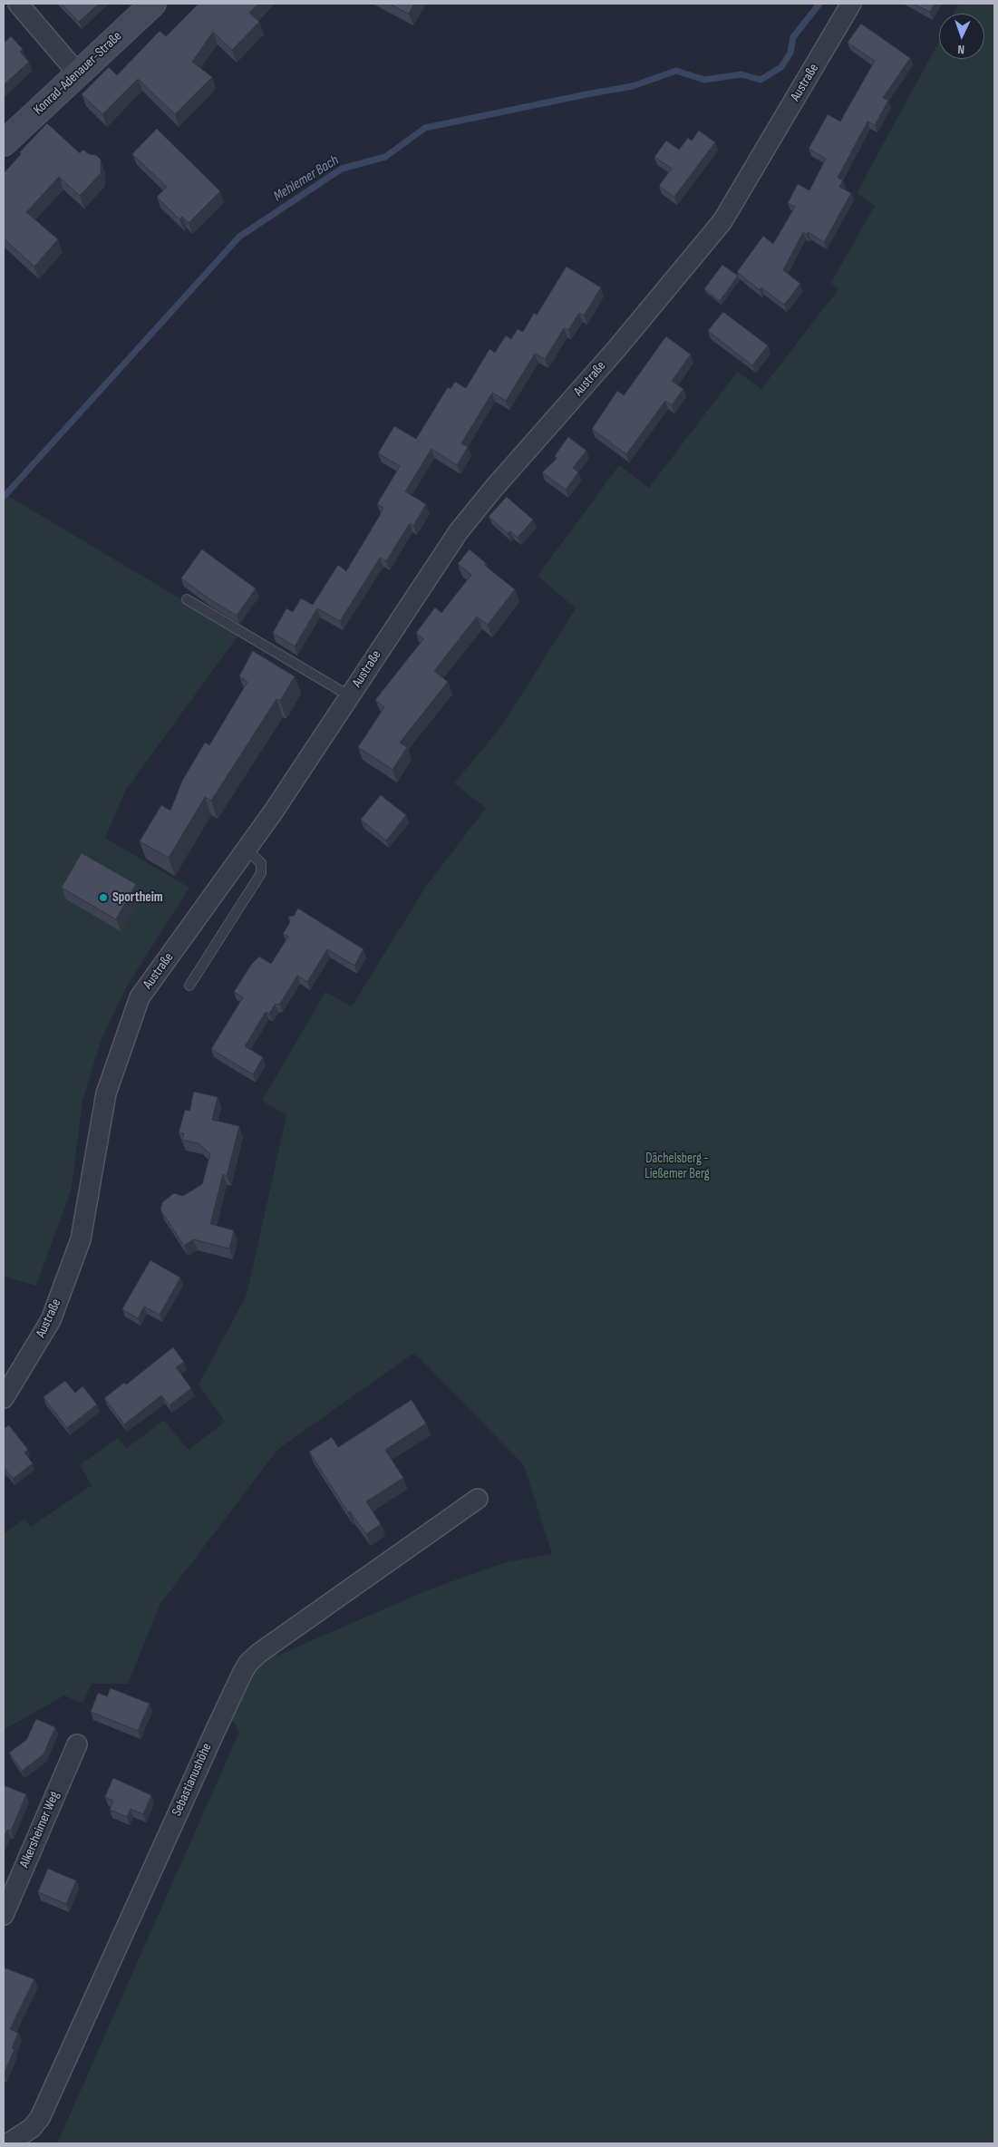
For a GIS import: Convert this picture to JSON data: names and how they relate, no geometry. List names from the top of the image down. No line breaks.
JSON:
{"streets":{"main road":["Konrad-Adenauer-Straße"],"street":["Austraße","Sebastianushöhe","Alkersheimer Weg"]},"water":["Mehlemer Bach"],"parks":["Dächelsberg - Ließemer Berg"],"places":["Sportheim"],"north":"bottom"}
